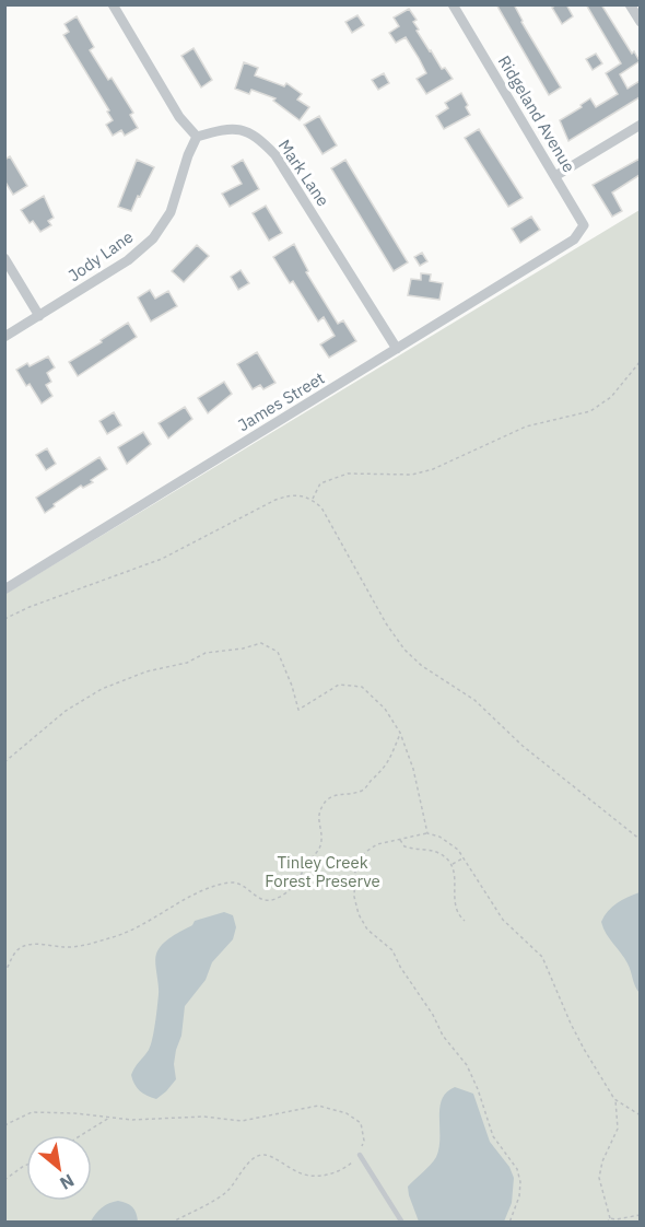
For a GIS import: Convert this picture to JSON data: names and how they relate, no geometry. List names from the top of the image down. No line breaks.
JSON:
{"streets":{"street":["Ridgeland Avenue","Mark Lane","Jody Lane","James Street"]},"crossings":[["Ridgeland Avenue","James Street"],["Mark Lane","Jody Lane"],["Mark Lane","James Street"]],"parks":["Tinley Creek Forest Preserve"],"north":"bottom right"}
